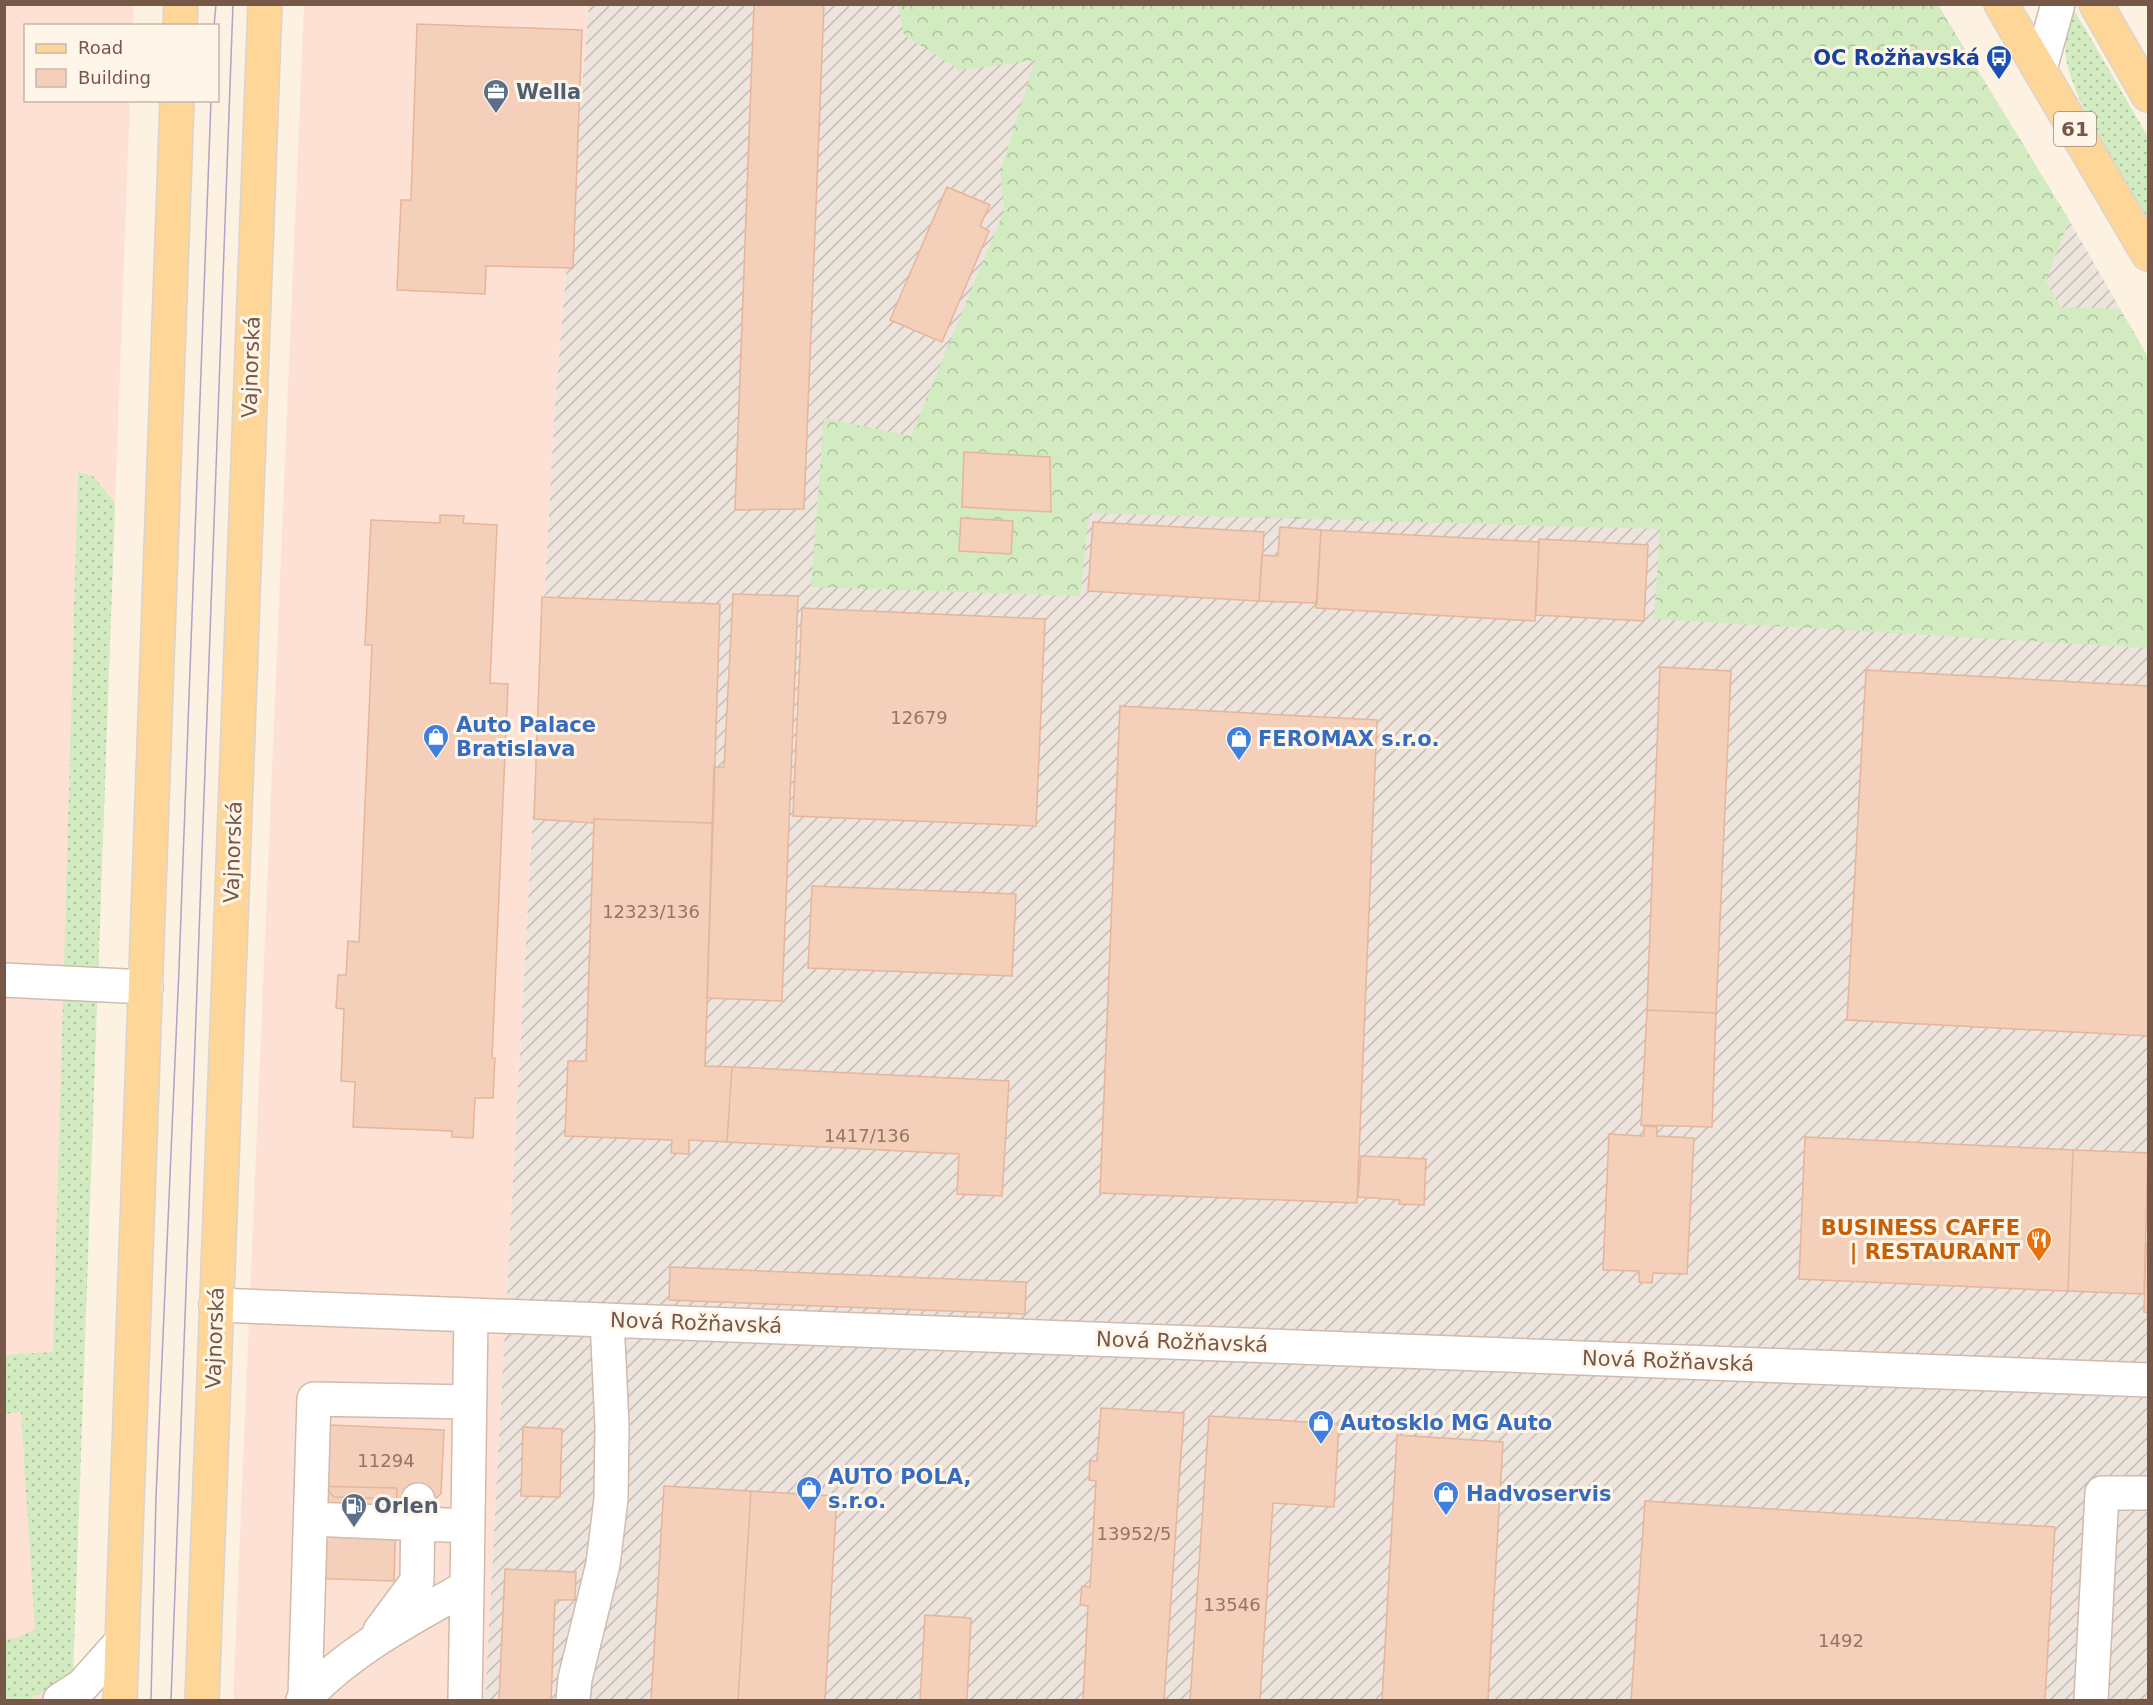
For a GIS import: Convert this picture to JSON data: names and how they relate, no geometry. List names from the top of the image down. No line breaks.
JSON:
{"streets":{"main road":["61","Vajnorská"],"street":["Nová Rožňavská"]},"crossings":[["Vajnorská","Nová Rožňavská"]],"places":{"bus stop":["OC Rožňavská"],"office":["Wella"],"shop":["Auto Palace Bratislava","FEROMAX s.r.o.","Autosklo MG Auto","AUTO POLA, s.r.o.","Hadvoservis"],"restaurant":["BUSINESS CAFFE | RESTAURANT"],"fuel station":["Orlen"]},"house_numbers":["12679","12323/136","1417/136","11294","13952/5","13546","1492"],"legend":["Road","Building"]}
